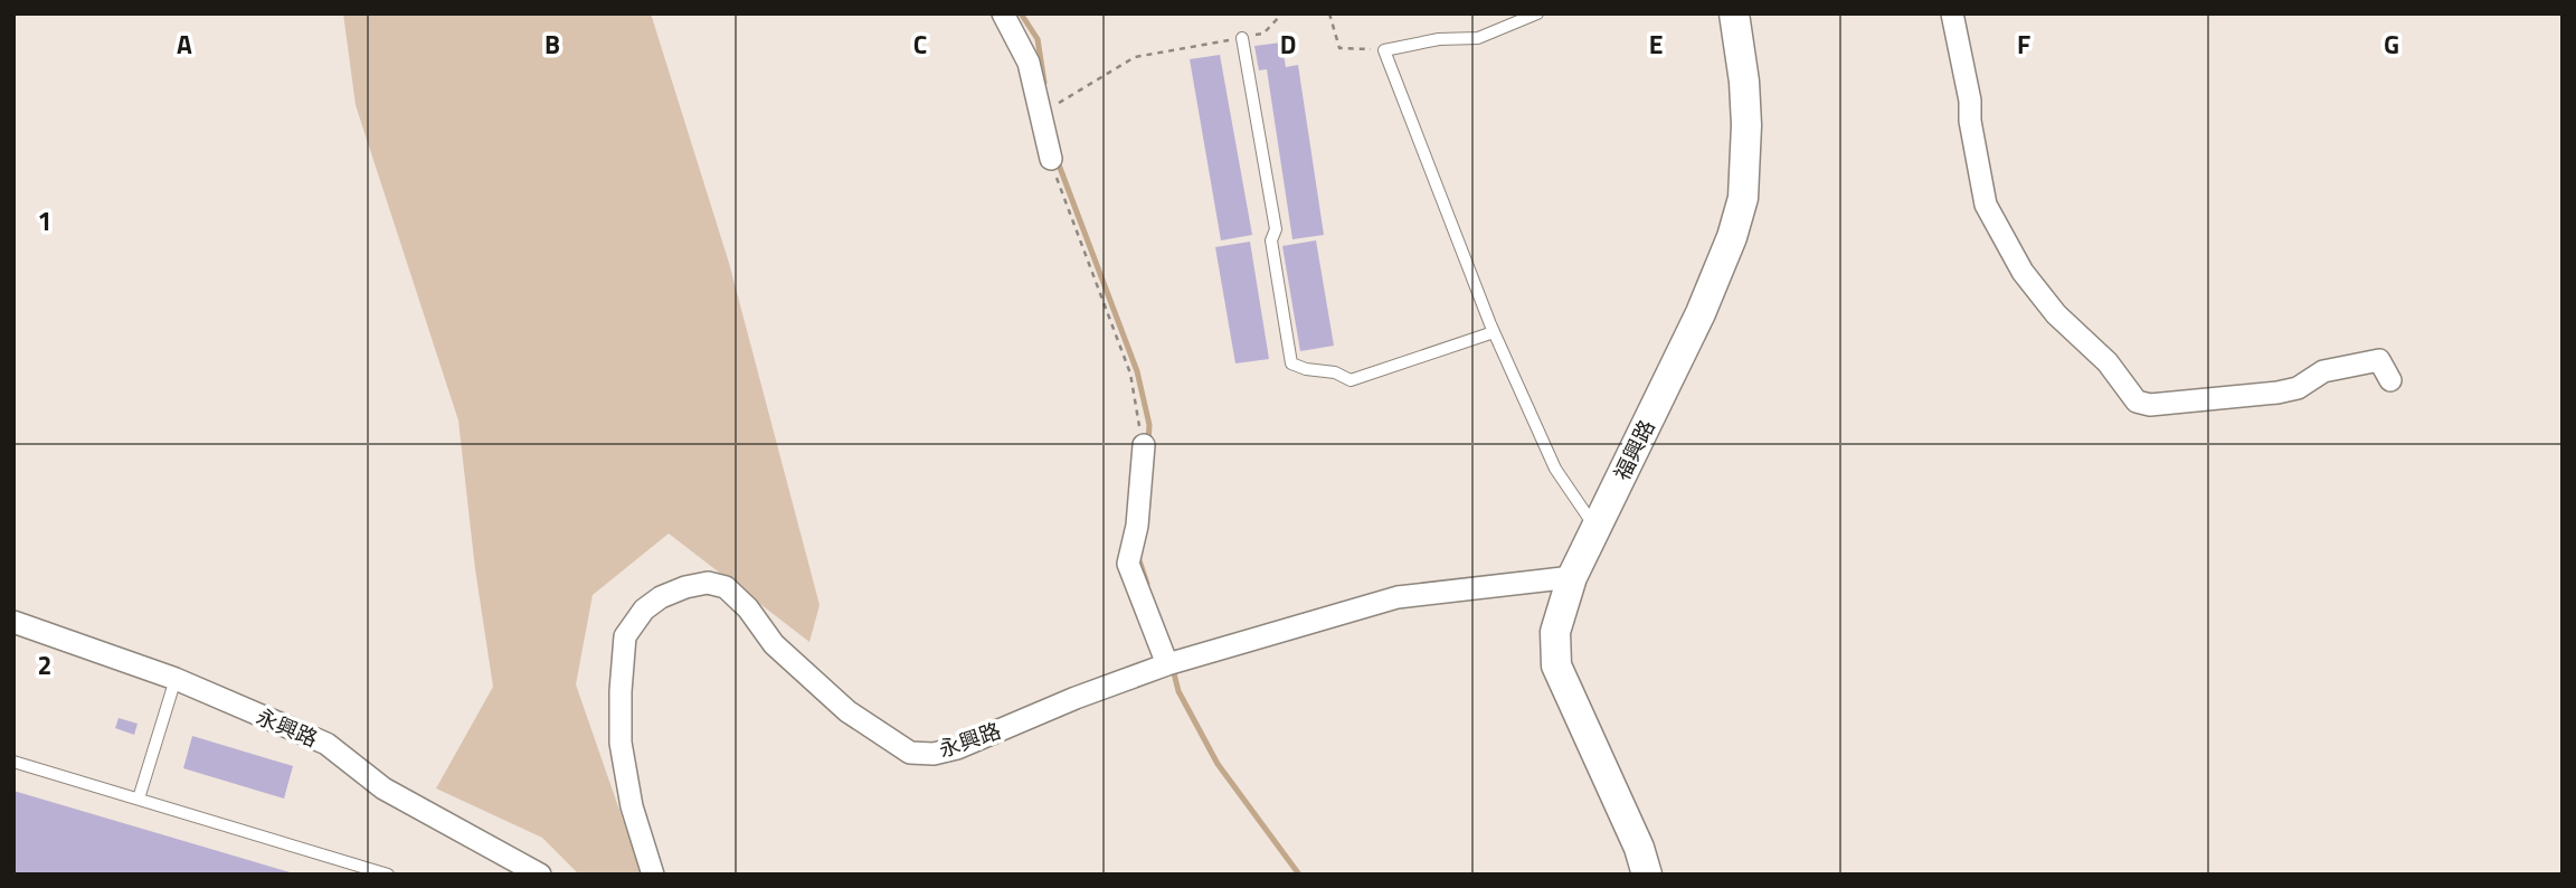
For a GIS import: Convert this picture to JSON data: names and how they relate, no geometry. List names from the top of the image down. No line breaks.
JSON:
{"streets":{"street":["福興路","永興路"]},"crossings":[["福興路","永興路"]],"grid":{"columns":["A","B","C","D","E","F","G"],"rows":["1","2"]}}
